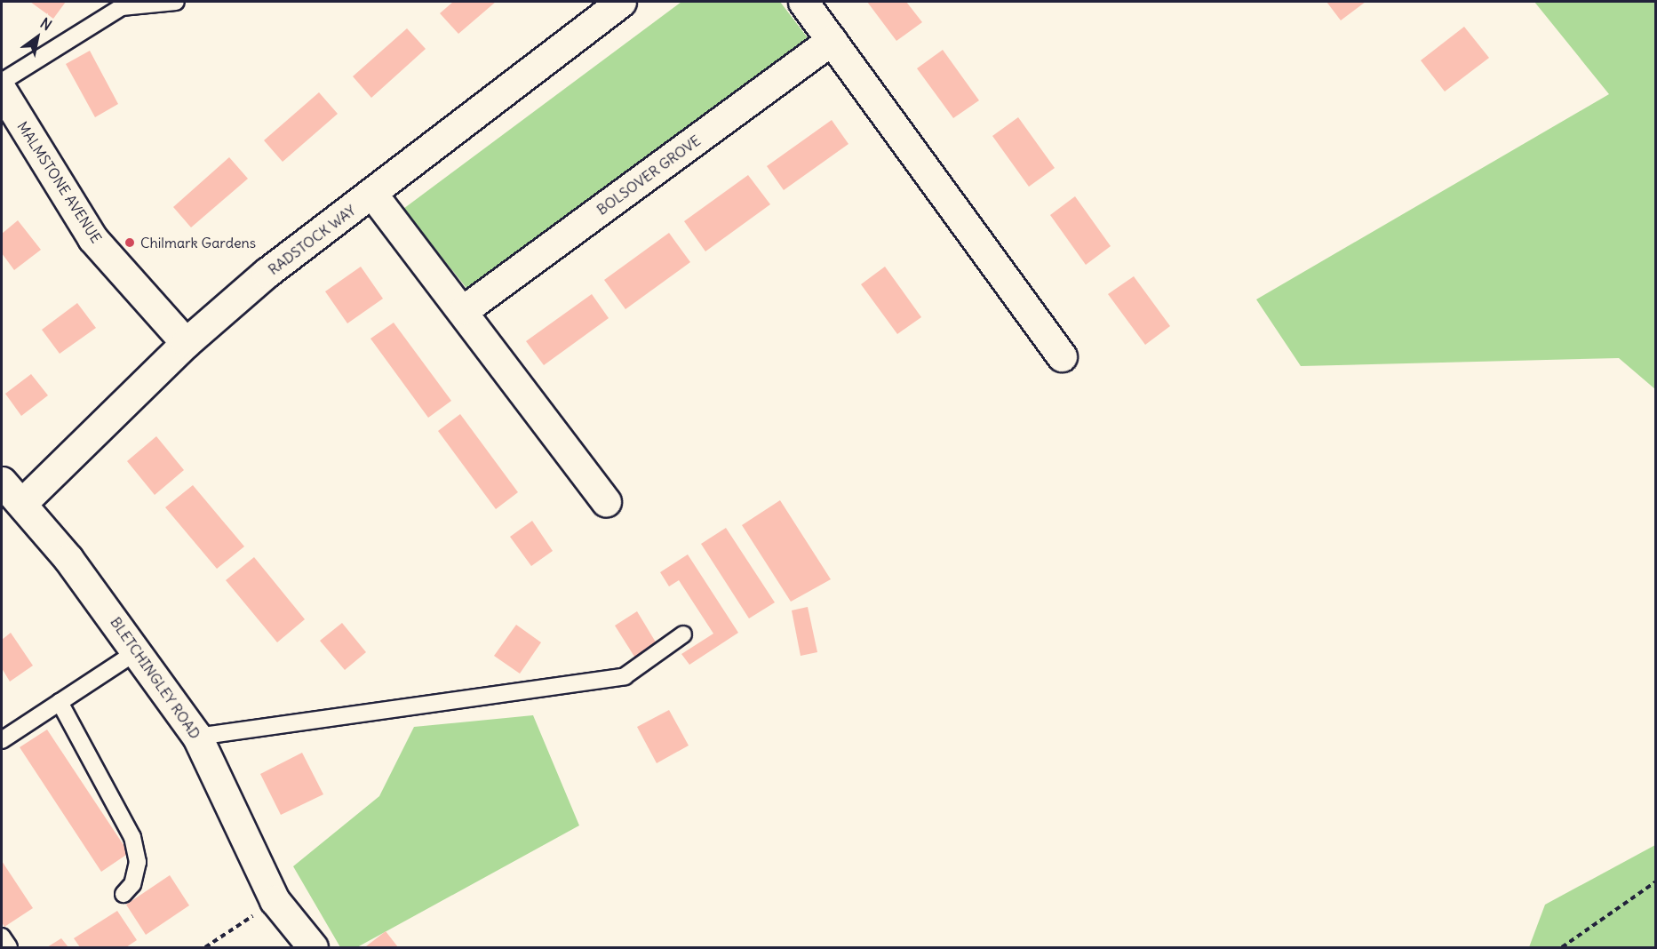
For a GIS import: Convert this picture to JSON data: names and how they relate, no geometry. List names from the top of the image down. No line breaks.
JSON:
{"streets":{"street":["BOLSOVER GROVE","MALMSTONE AVENUE","RADSTOCK WAY","BLETCHINGLEY ROAD"]},"crossings":[["MALMSTONE AVENUE","RADSTOCK WAY"],["RADSTOCK WAY","BLETCHINGLEY ROAD"]],"places":["Chilmark Gardens"],"north":"top right"}
